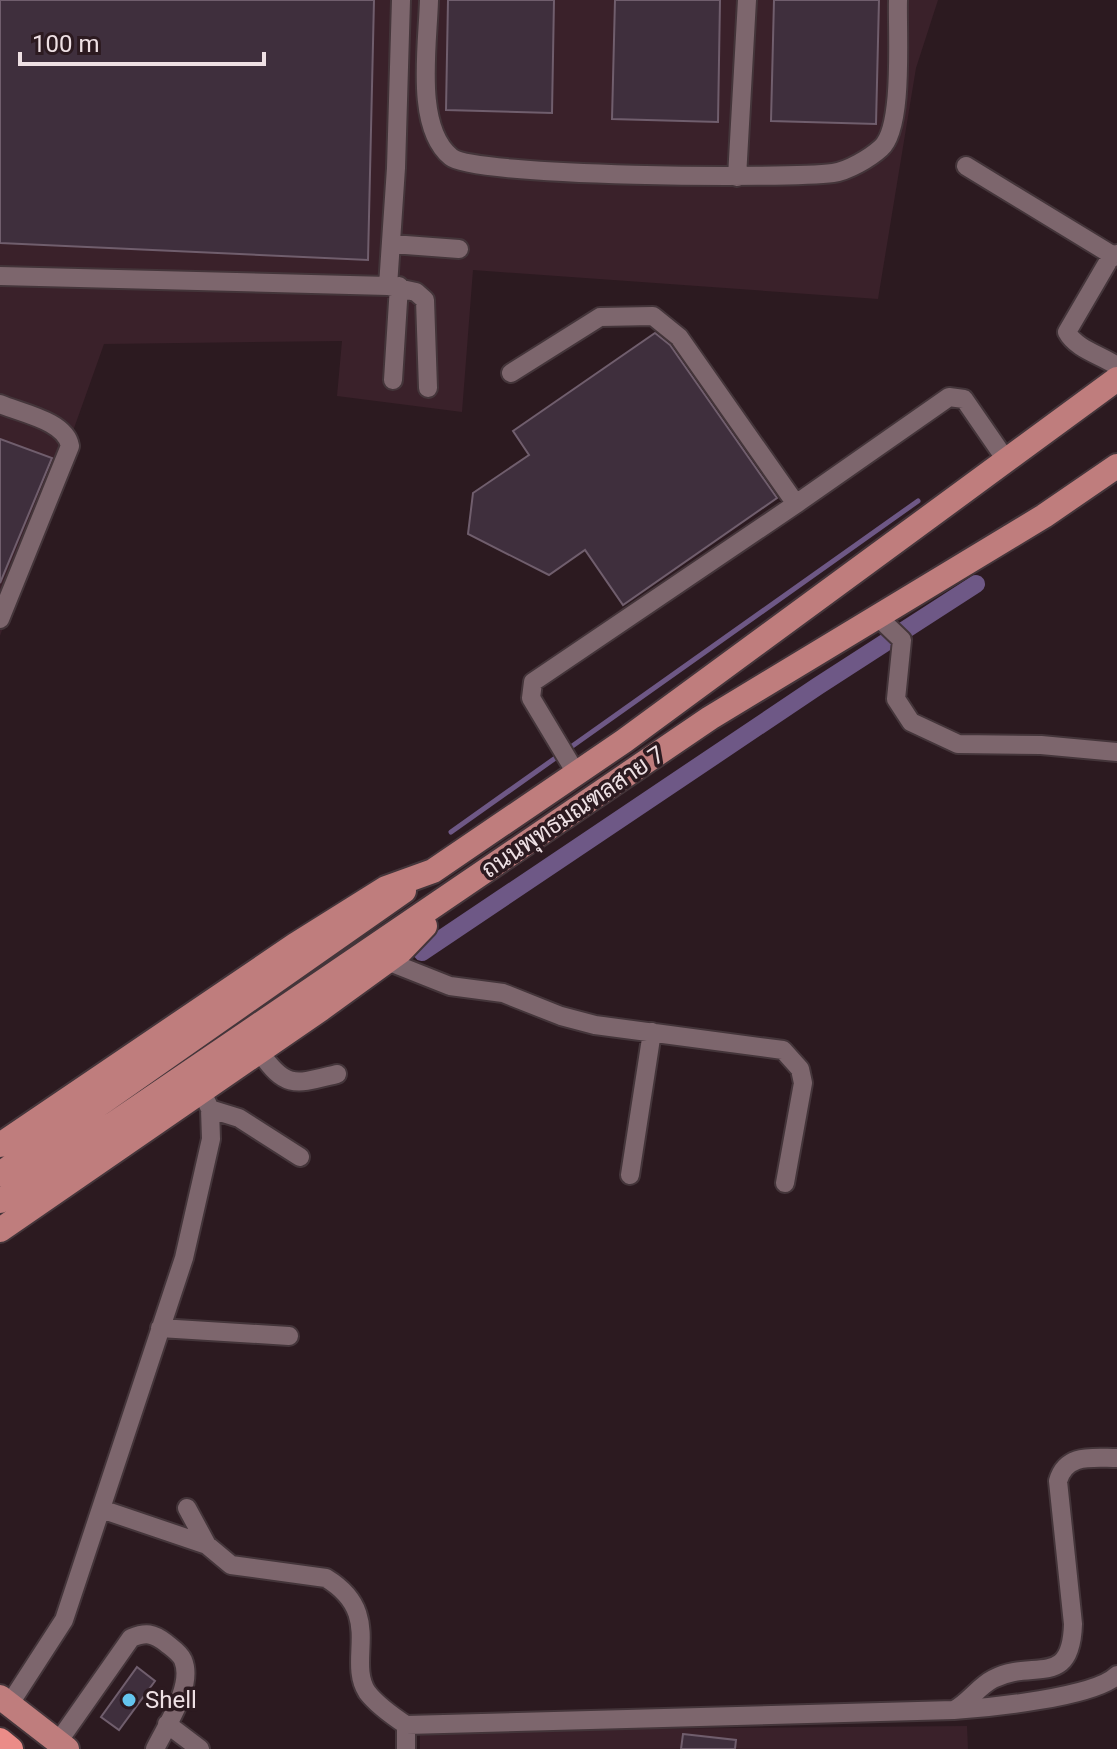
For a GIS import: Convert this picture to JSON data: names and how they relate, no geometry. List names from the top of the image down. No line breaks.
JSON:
{"streets":{"main road":["ถนนพุทธมณฑลสาย 7"]},"places":["Shell"],"scale_bar":"100 m"}
